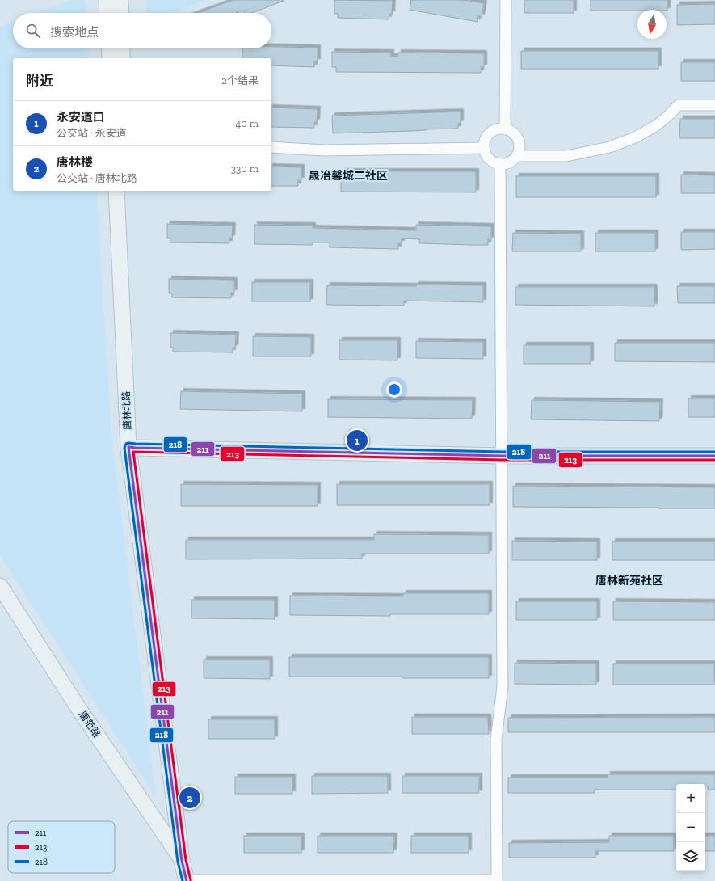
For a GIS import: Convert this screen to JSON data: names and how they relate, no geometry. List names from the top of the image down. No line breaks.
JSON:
{"streets":{"main road":["唐林北路","唐范路"]},"crossings":[["唐林北路","唐范路"]],"districts":["晟冶馨城二社区","唐林新苑社区"],"lines":["transit line 218","transit line 211","transit line 213"],"legend":["211","213","218"],"north":"bottom","page":{"search":"搜索地点","heading":["附近","2个结果"],"list":[{"mark":"1","name":"永安道口","note":"公交站 · 永安道","value":"40 m"},{"mark":"2","name":"唐林楼","note":"公交站 · 唐林北路","value":"330 m"}],"pins":["1","2"],"map_buttons":["+","−"]}}
